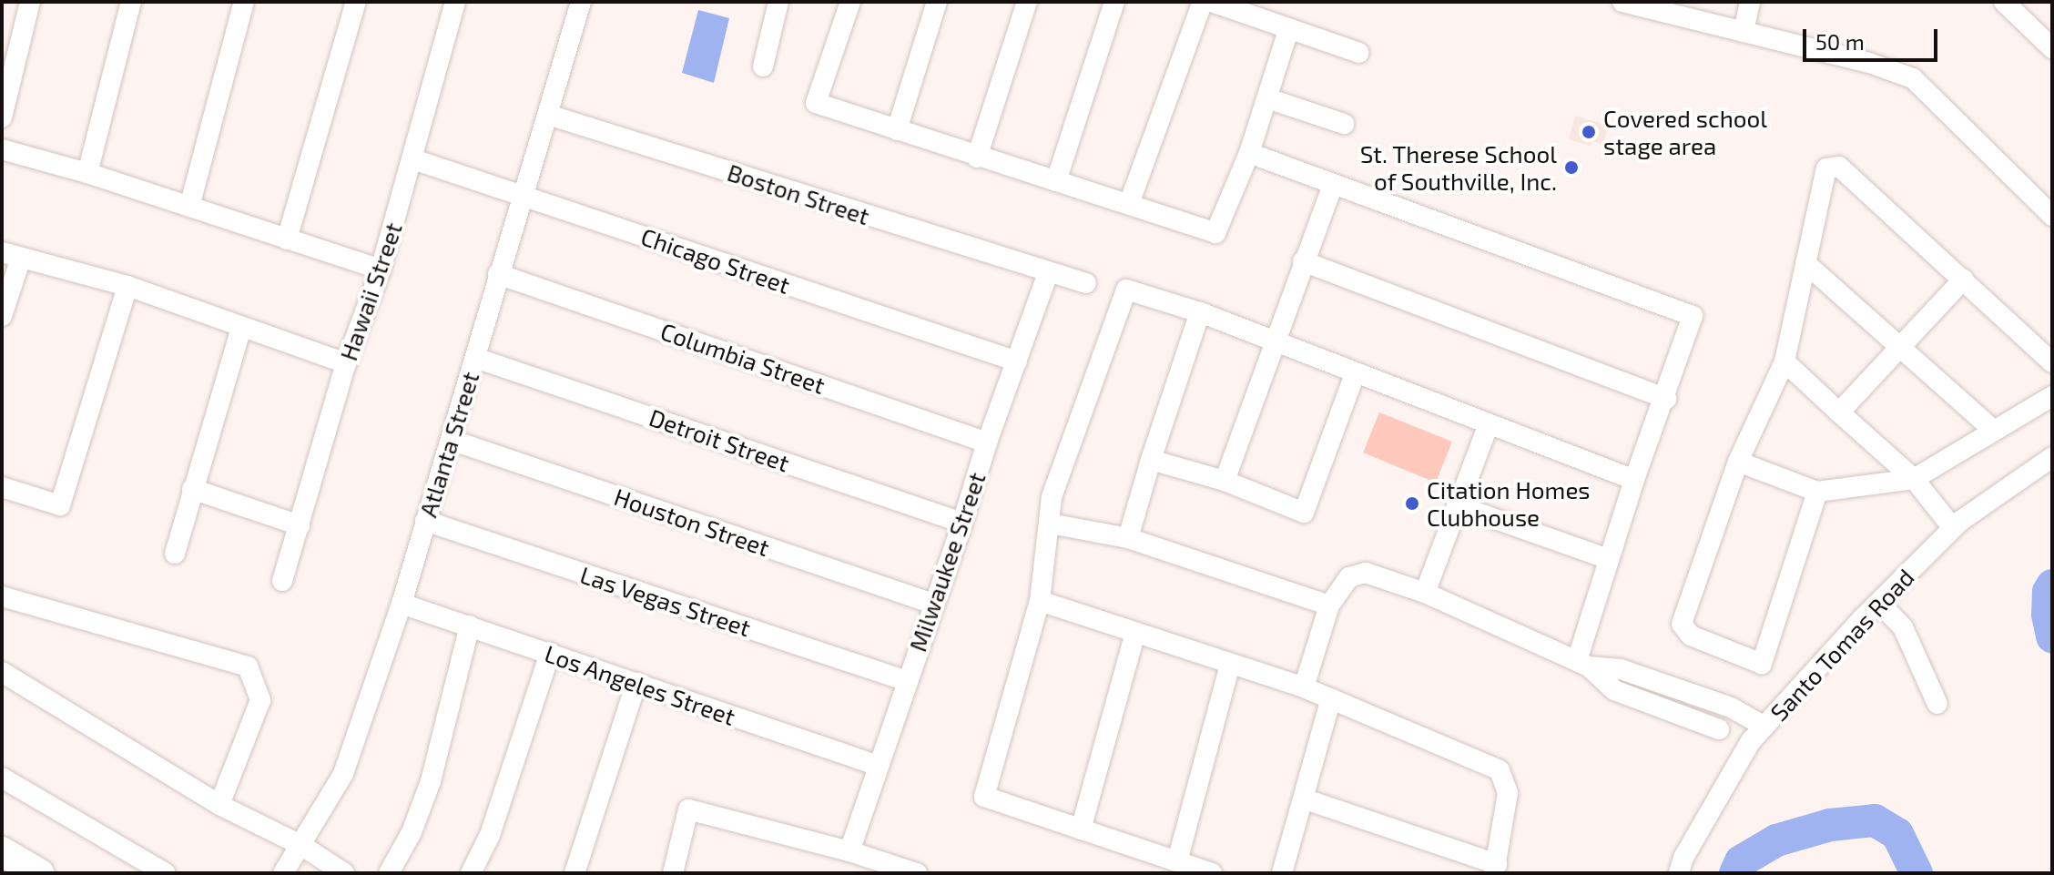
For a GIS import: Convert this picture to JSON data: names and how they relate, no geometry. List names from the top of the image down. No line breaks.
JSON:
{"streets":{"street":["Boston Street","Chicago Street","Hawaii Street","Columbia Street","Detroit Street","Atlanta Street","Houston Street","Milwaukee Street","Las Vegas Street","Santo Tomas Road","Los Angeles Street"]},"crossings":[["Boston Street","Atlanta Street"],["Boston Street","Milwaukee Street"],["Chicago Street","Hawaii Street"],["Chicago Street","Atlanta Street"],["Chicago Street","Milwaukee Street"],["Columbia Street","Atlanta Street"],["Columbia Street","Milwaukee Street"],["Detroit Street","Atlanta Street"],["Detroit Street","Milwaukee Street"],["Atlanta Street","Houston Street"],["Atlanta Street","Las Vegas Street"],["Atlanta Street","Los Angeles Street"],["Houston Street","Milwaukee Street"],["Milwaukee Street","Las Vegas Street"],["Milwaukee Street","Los Angeles Street"]],"places":["Covered school stage area","St. Therese School of Southville, Inc.","Citation Homes Clubhouse"],"scale_bar":"50 m"}
